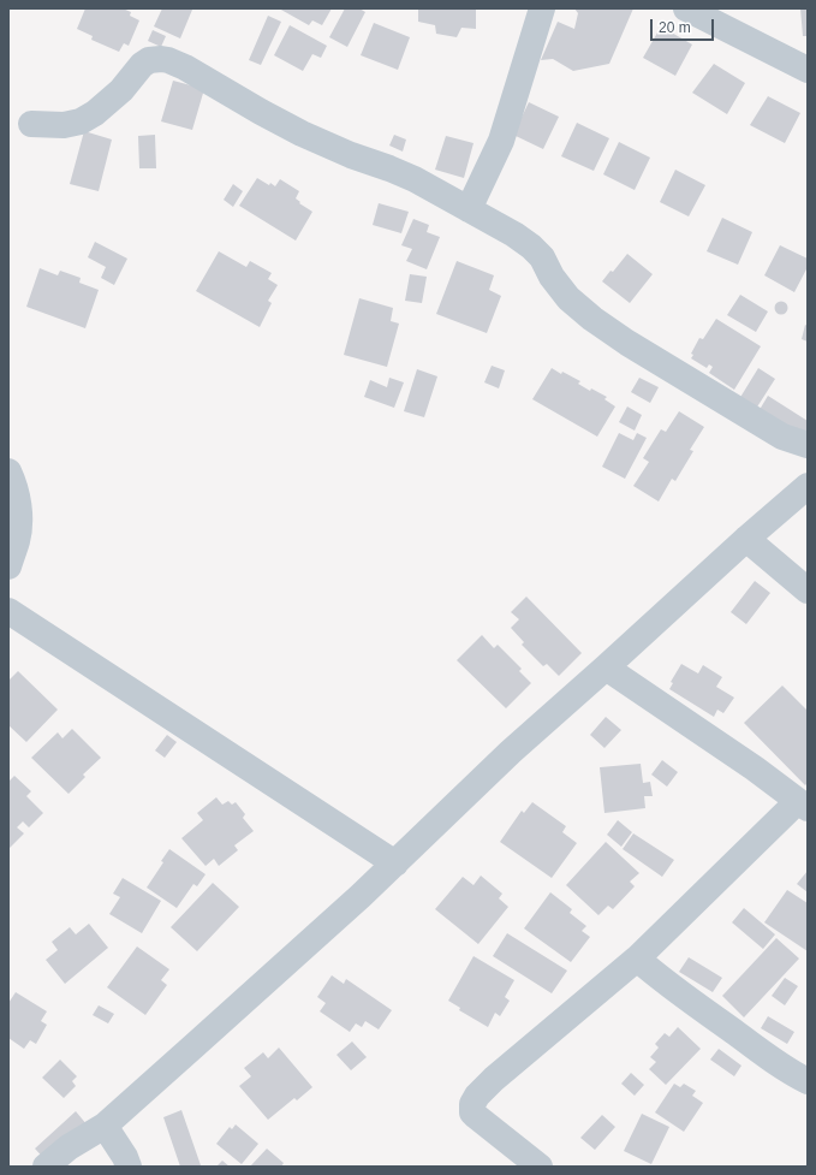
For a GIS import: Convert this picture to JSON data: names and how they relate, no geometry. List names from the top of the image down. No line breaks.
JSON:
{"scale_bar":"20 m"}
